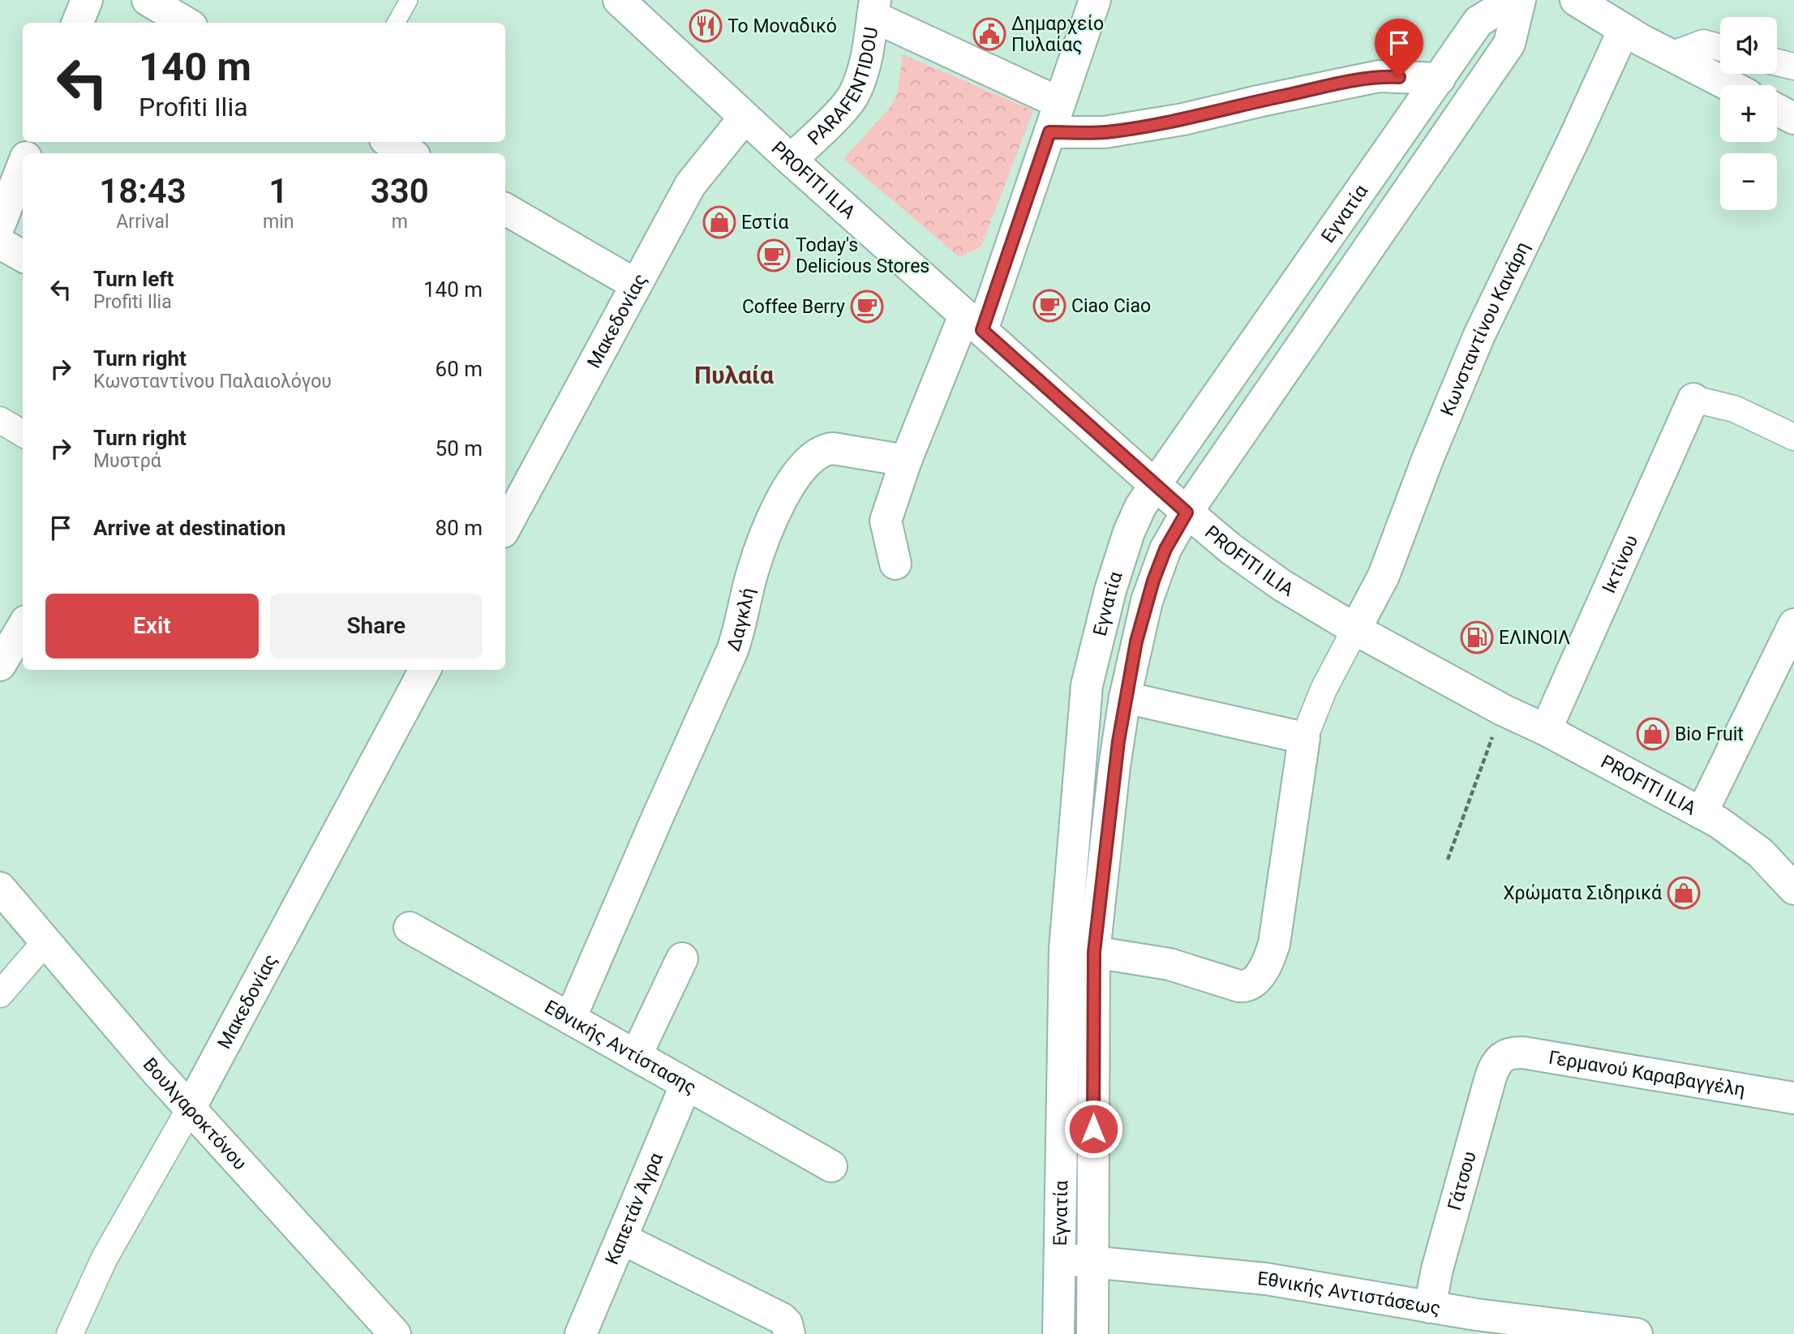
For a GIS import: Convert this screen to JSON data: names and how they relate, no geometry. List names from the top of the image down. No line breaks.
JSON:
{"streets":{"street":["PARAFENTIDOU","PROFITI ILIA","Εγνατία","Μακεδονίας","Κωνσταντίνου Κανάρη","Ικτίνου","Δαγκλή","Εθνικής Αντίστασης","Γερμανού Καραβαγγέλη","Βουλγαροκτόνου","Γάτσου","Καπετάν Άγρα","Εθνικής Αντιστάσεως"]},"crossings":[["PARAFENTIDOU","PROFITI ILIA"],["PROFITI ILIA","Εγνατία"],["PROFITI ILIA","Μακεδονίας"],["PROFITI ILIA","Κωνσταντίνου Κανάρη"],["PROFITI ILIA","Ικτίνου"],["Εγνατία","Εθνικής Αντιστάσεως"],["Μακεδονίας","Βουλγαροκτόνου"],["Δαγκλή","Εθνικής Αντίστασης"],["Εθνικής Αντίστασης","Καπετάν Άγρα"],["Γερμανού Καραβαγγέλη","Γάτσου"],["Γάτσου","Εθνικής Αντιστάσεως"]],"districts":["Πυλαία"],"places":{"restaurant":["Το Μοναδικό"],"public building":["Δημαρχείο Πυλαίας"],"shop":["Εστία","Bio Fruit","Χρώματα Σιδηρικά"],"cafe":["Today's Delicious Stores","Ciao Ciao","Coffee Berry"],"fuel station":["ΕΛΙΝΟΙΛ"]},"page":{"map_buttons":["+","−"],"turn":["140 m","Profiti Ilia"],"eta":["18:43","Arrival","1","min","330","m"],"list":[{"name":"Turn left","note":"Profiti Ilia","value":"140 m"},{"name":"Turn right","note":"Κωνσταντίνου Παλαιολόγου","value":"60 m"},{"name":"Turn right","note":"Μυστρά","value":"50 m"},{"name":"Arrive at destination","value":"80 m"}],"buttons":["Exit","Share"]}}
